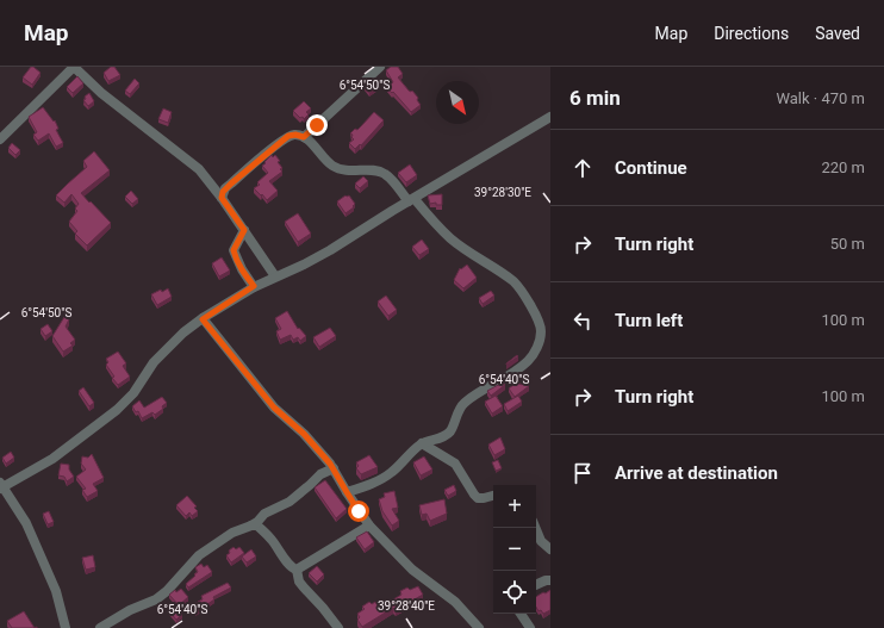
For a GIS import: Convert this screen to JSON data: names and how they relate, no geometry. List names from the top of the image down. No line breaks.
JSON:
{"north":"bottom right","page":{"header":"Map","nav":["Map","Directions","Saved"],"heading":["6 min","Walk · 470 m"],"list":[["Continue","220 m"],["Turn right","50 m"],["Turn left","100 m"],["Turn right","100 m"],"Arrive at destination"],"map_buttons":["+","−"]},"coordinates":["6°54'50\"S","39°28'30\"E","6°54'40\"S","39°28'40\"E"]}
